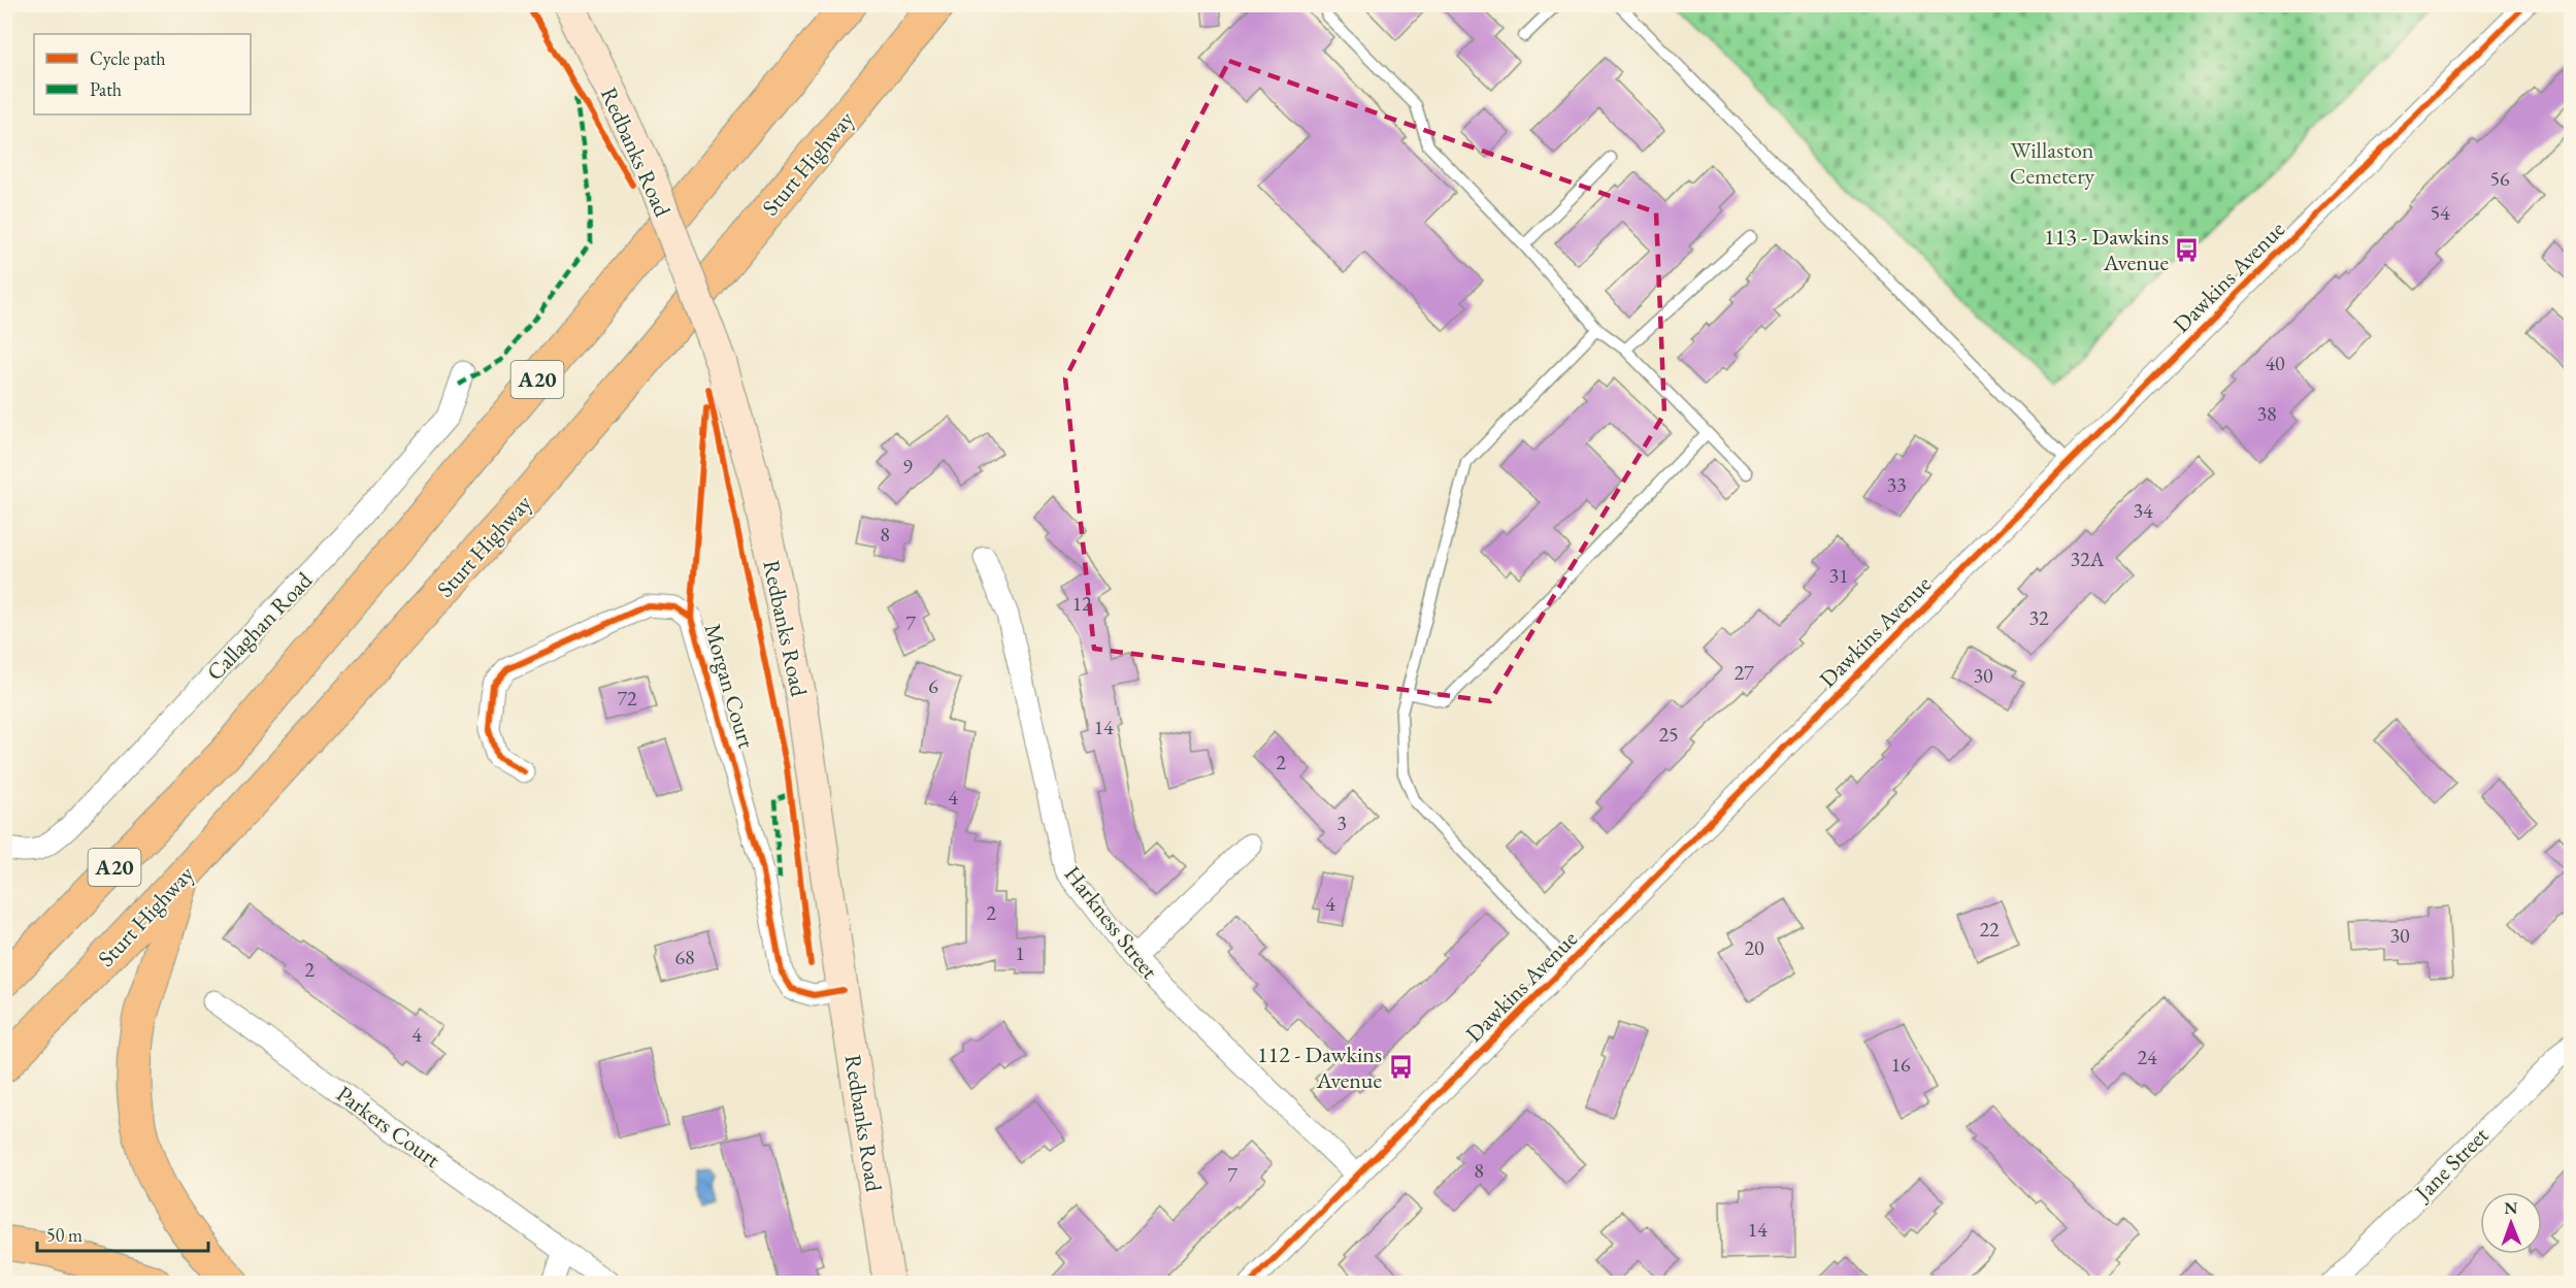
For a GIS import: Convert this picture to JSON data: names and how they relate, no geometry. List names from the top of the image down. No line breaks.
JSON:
{"streets":{"highway":["Sturt Highway","A20"],"main road":["Redbanks Road"],"street":["Dawkins Avenue","Callaghan Road","Morgan Court","Harkness Street","Parkers Court","Jane Street"]},"crossings":[["Redbanks Road","Morgan Court"],["Dawkins Avenue","Harkness Street"]],"parks":["Willaston Cemetery"],"places":{"bus stop":["113 - Dawkins Avenue","112 - Dawkins Avenue"]},"house_numbers":["56","54","40","38","9","33","34","8","32A","31","12","32","7","27","30","6","72","14","25","2","4","3","4","2","22","30","20","1","68","2","4","24","16","8","7","14"],"legend":["Cycle path","Path"],"scale_bar":"50 m","north":"top"}
